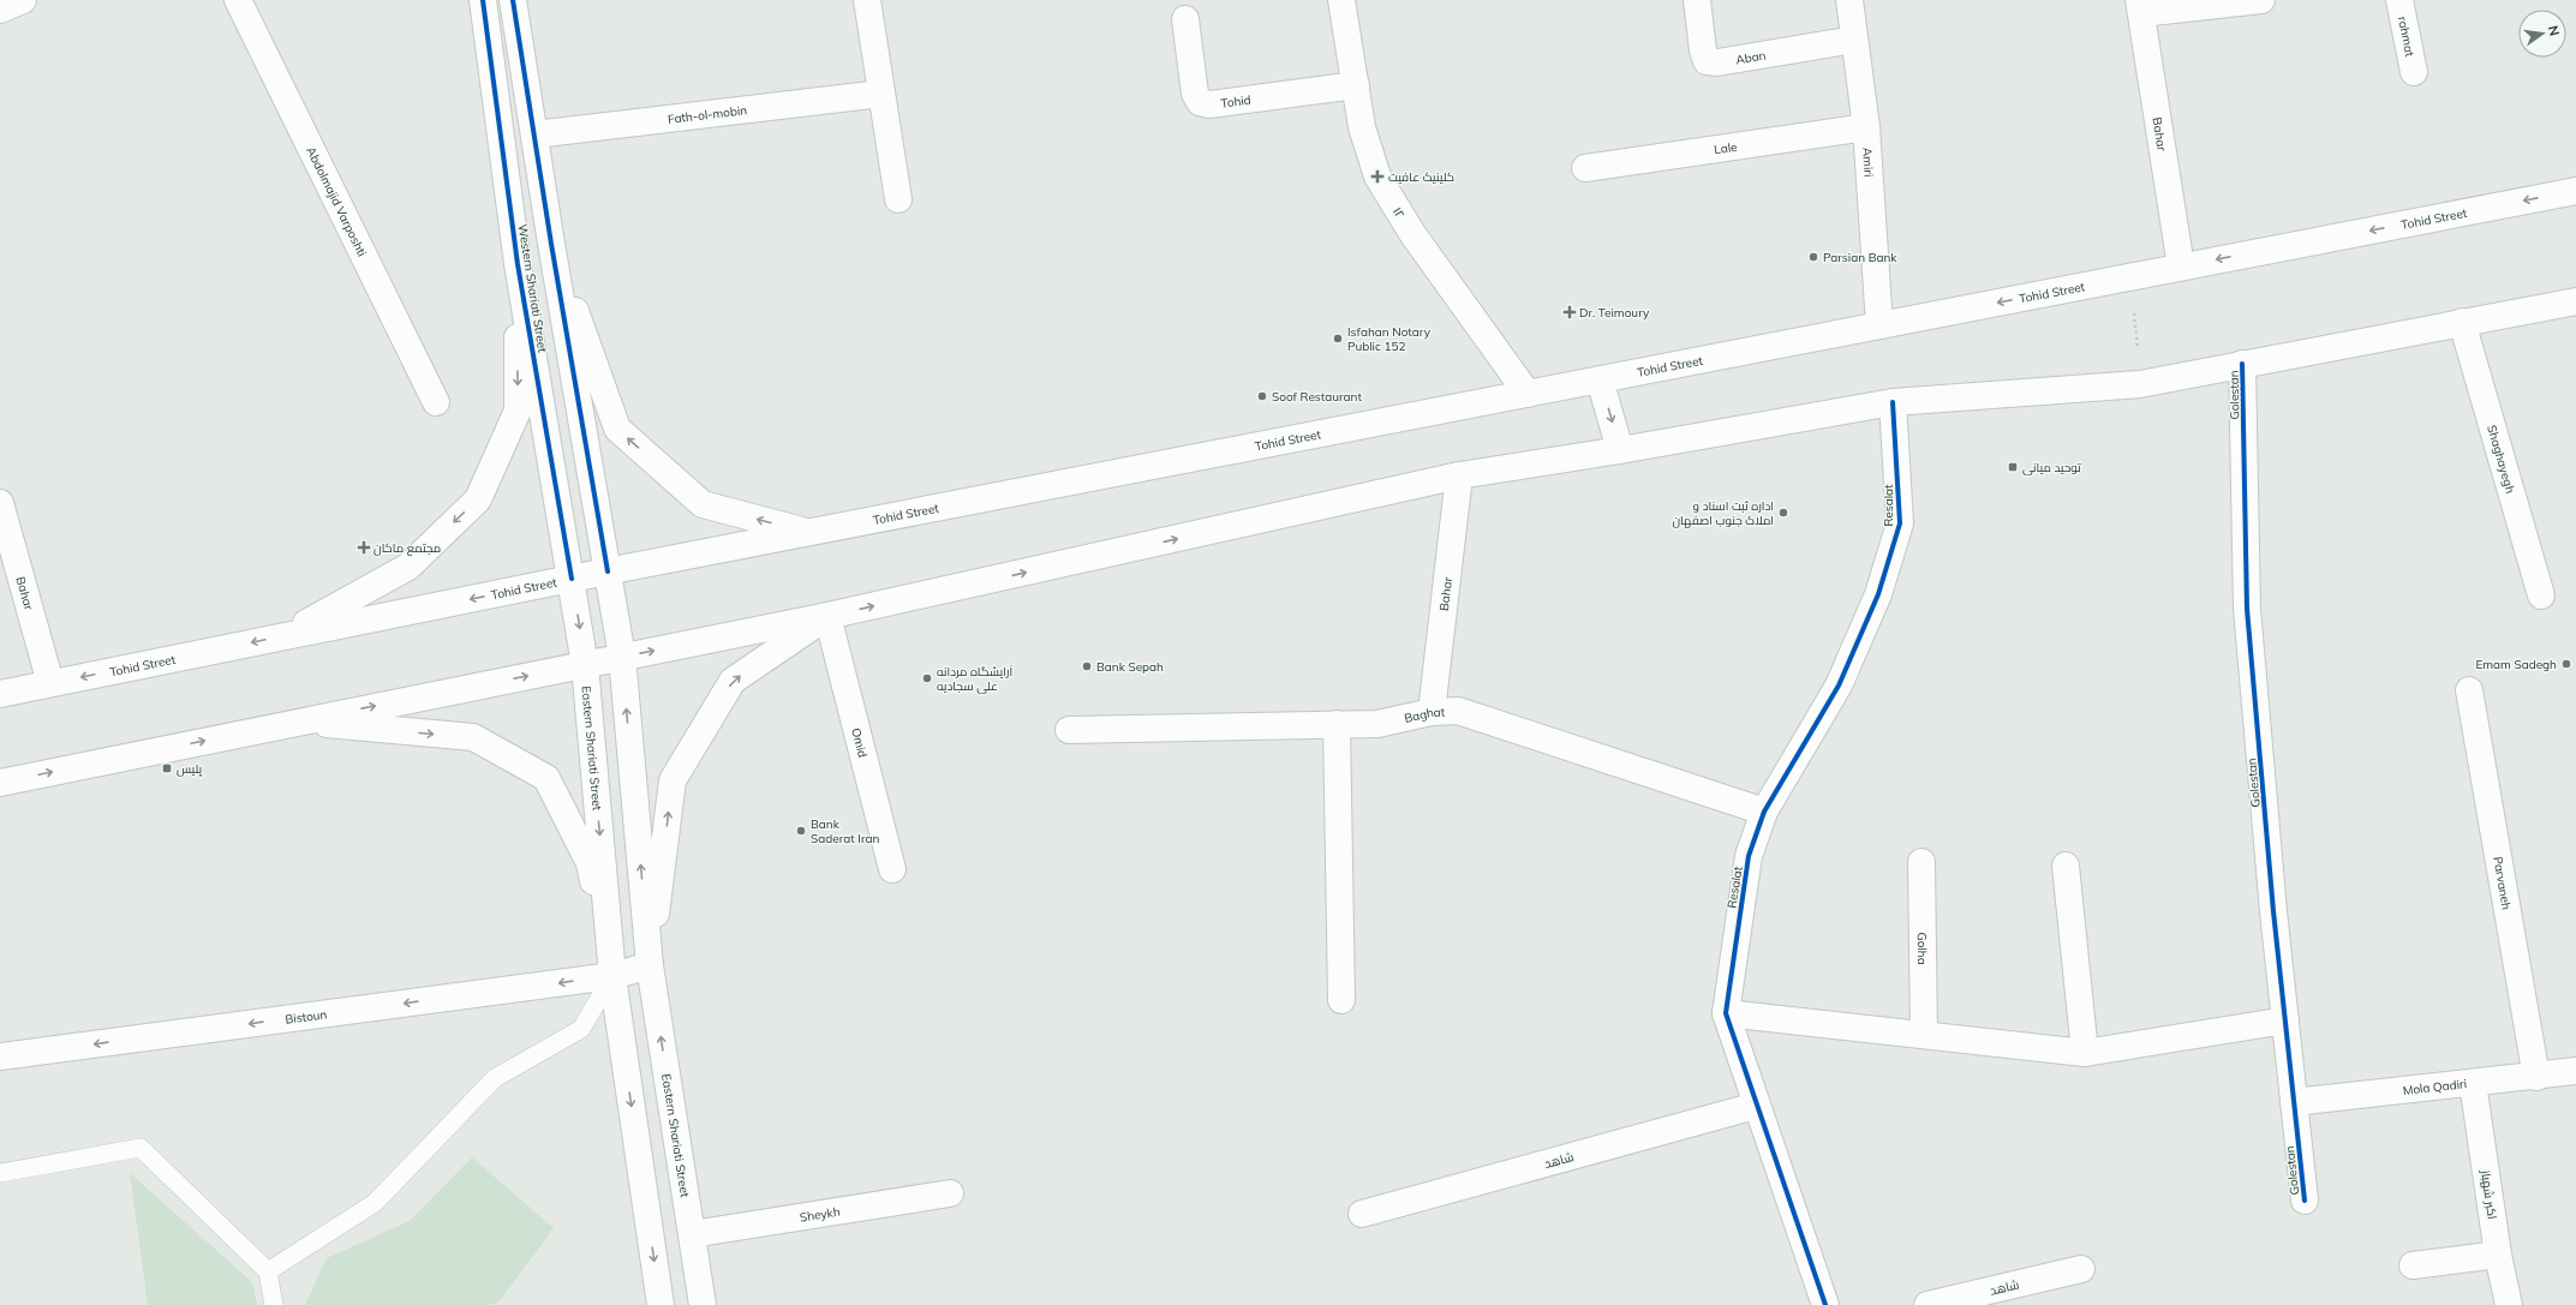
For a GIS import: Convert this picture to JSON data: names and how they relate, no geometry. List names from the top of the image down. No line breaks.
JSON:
{"streets":{"street":["rahmat","Aban","Tohid","Fath-ol-mobin","Bahar","Lale","Amiri","Abdolmajid Varposhti","۱۲","Tohid Street","Western Shariati Street","Golestan","Shaghayegh","Resalat","Baghat","Omid","Eastern Shariati Street","Parvaneh","Golha","Bistoun","Mola Qadiri","شاهد","اکبر شهباز","Sheykh"]},"crossings":[["Aban","Amiri"],["Tohid","۱۲"],["Fath-ol-mobin","Western Shariati Street"],["Bahar","Tohid Street"],["Bahar","Baghat"],["Lale","Amiri"],["Amiri","Tohid Street"],["۱۲","Tohid Street"],["Tohid Street","Western Shariati Street"],["Western Shariati Street","Eastern Shariati Street"],["Golestan","Mola Qadiri"],["Resalat","Baghat"],["Resalat","شاهد"],["Eastern Shariati Street","Bistoun"],["Eastern Shariati Street","Sheykh"],["Parvaneh","Mola Qadiri"],["Mola Qadiri","اکبر شهباز"]],"one_way":["Bistoun"],"places":{"health":["کلینیک عافیت","Dr. Teimoury","مجتمع ماکان"],"other":["Parsian Bank","Isfahan Notary Public 152","Soof Restaurant","اداره ثبت اسناد و املاک جنوب اصفهان","Emam Sadegh","Bank Sepah","آرایشگاه مردانه علی سجادیه","Bank Saderat Iran"],"transit":["توحید میانی","پلیس"]},"north":"right"}
